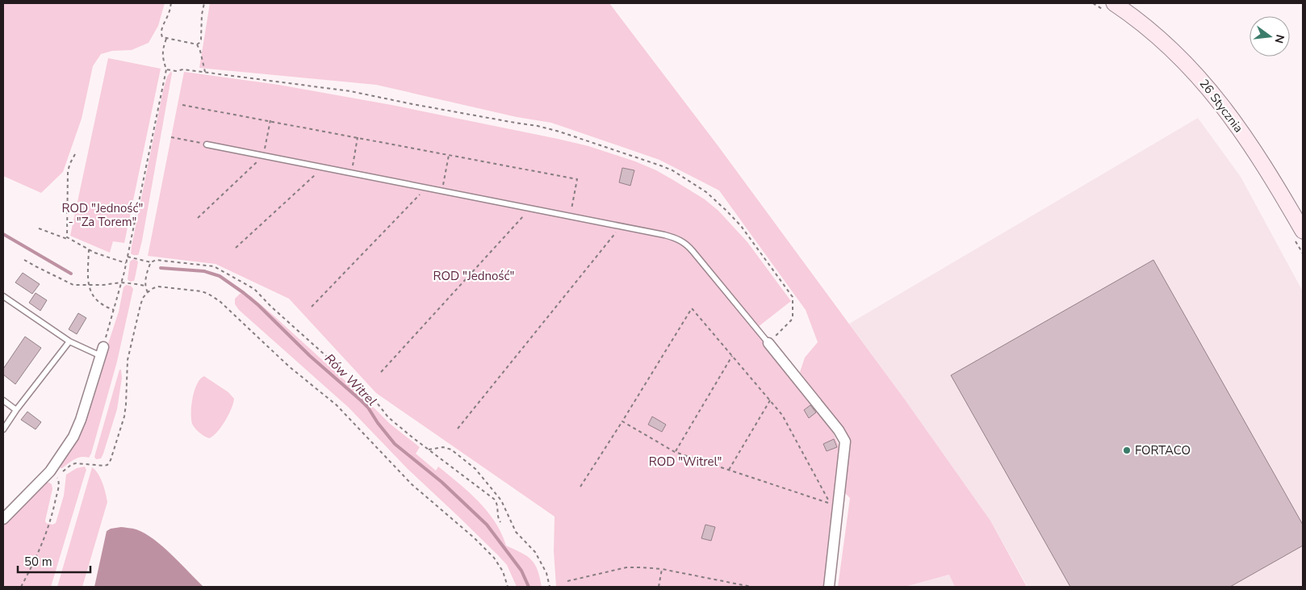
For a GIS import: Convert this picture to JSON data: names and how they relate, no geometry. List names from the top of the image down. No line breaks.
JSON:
{"streets":{"street":["26 Stycznia"]},"water":["Rów Witrel"],"parks":["ROD \"Jedność\" - \"Za Torem\"","ROD \"Jedność\"","ROD \"Witrel\""],"places":["FORTACO"],"scale_bar":"50 m","north":"right"}
